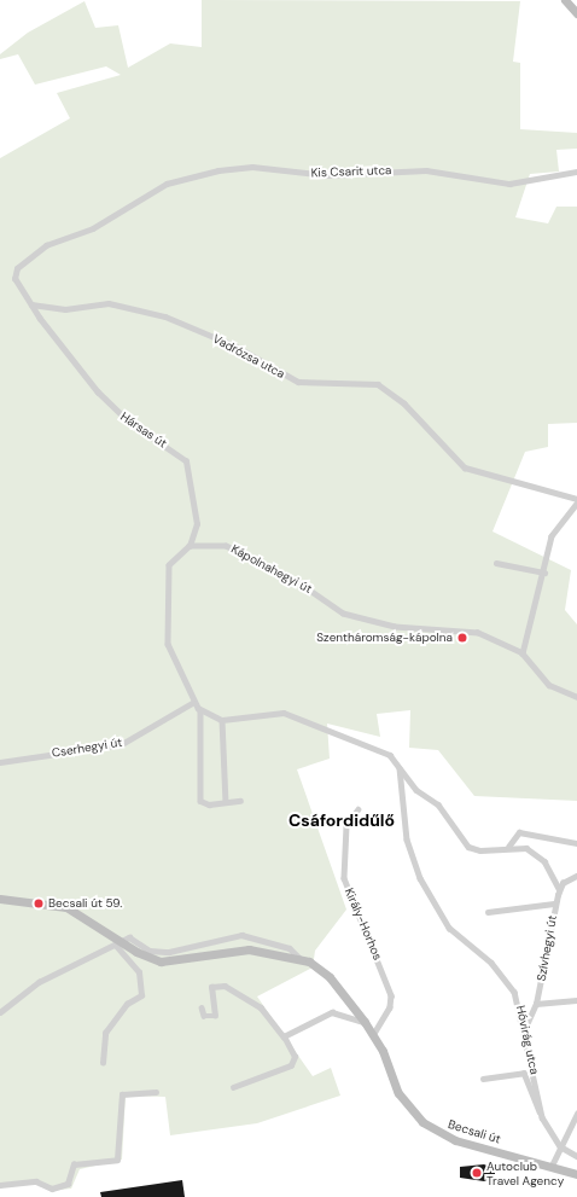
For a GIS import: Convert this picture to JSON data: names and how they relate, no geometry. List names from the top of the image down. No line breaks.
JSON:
{"streets":{"main road":["Becsali út"],"street":["Kis Csarit utca","Vadrózsa utca","Hársas út","Kápolnahegyi út","Cserhegyi út","Király-Horhos","Szívhegyi út","Hóvirág utca"]},"crossings":[["Kis Csarit utca","Vadrózsa utca"],["Kis Csarit utca","Hársas út"],["Vadrózsa utca","Hársas út"],["Hársas út","Kápolnahegyi út"],["Király-Horhos","Becsali út"],["Szívhegyi út","Hóvirág utca"]],"districts":["Csáfordidűlő"],"places":["Szentháromság-kápolna","Becsali út 59.","Autoclub Travel Agency"]}
